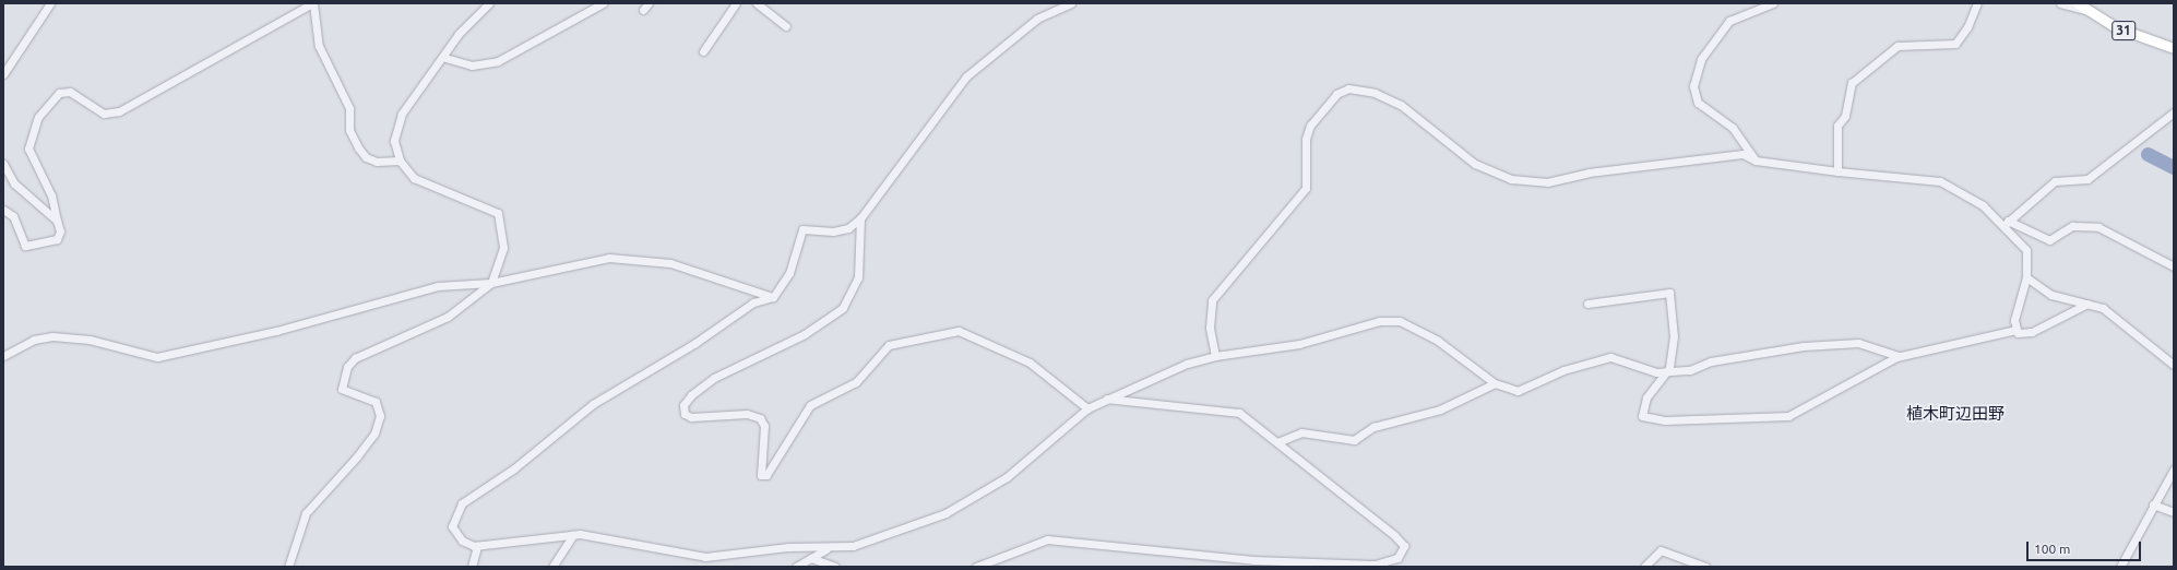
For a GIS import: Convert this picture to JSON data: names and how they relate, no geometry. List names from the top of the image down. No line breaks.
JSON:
{"streets":{"main road":["31"]},"districts":["植木町辺田野"],"scale_bar":"100 m"}
